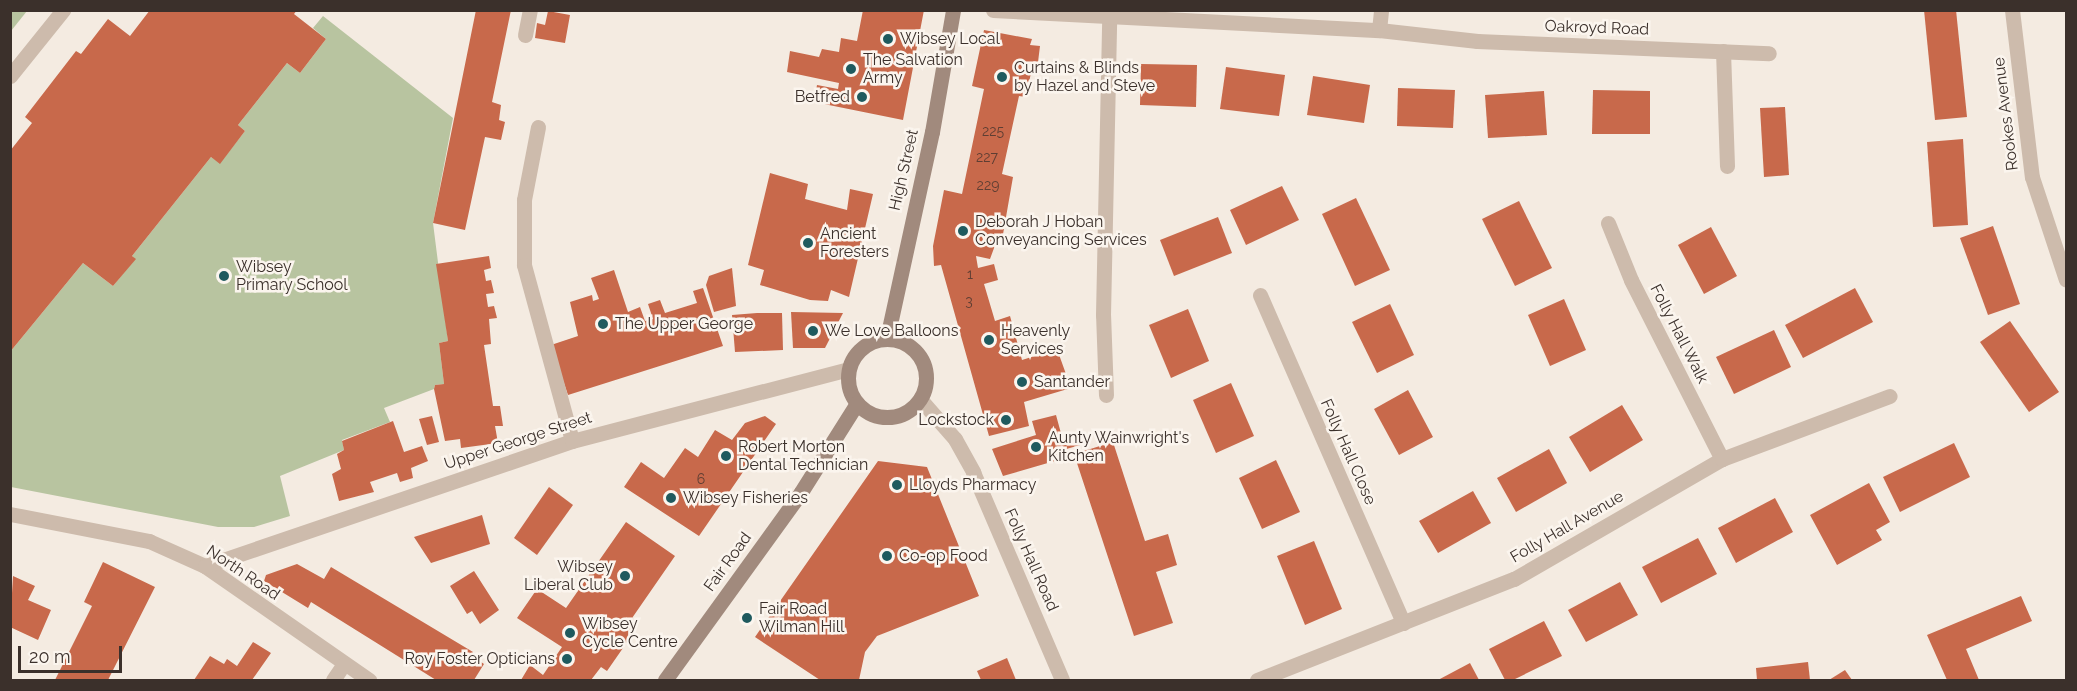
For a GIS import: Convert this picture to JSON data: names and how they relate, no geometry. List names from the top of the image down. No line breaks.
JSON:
{"streets":{"main road":["High Street","Fair Road"],"street":["Oakroyd Road","Rookes Avenue","Folly Hall Walk","Upper George Street","Folly Hall Close","Folly Hall Avenue","Folly Hall Road","North Road"]},"crossings":[["High Street","Upper George Street"],["High Street","Folly Hall Road"],["High Street","Fair Road"],["Folly Hall Walk","Folly Hall Avenue"],["Upper George Street","Folly Hall Road"],["Upper George Street","Fair Road"],["Upper George Street","North Road"],["Folly Hall Close","Folly Hall Avenue"],["Folly Hall Road","Fair Road"]],"places":["Wibsey Local","The Salvation Army","Curtains & Blinds by Hazel and Steve","Betfred","Deborah J Hoban Conveyancing Services","Ancient Foresters","Wibsey Primary School","The Upper George","We Love Balloons","Heavenly Services","Santander","Lockstock","Aunty Wainwright's Kitchen","Robert Morton Dental Technician","Lloyds Pharmacy","Wibsey Fisheries","Co-op Food","Wibsey Liberal Club","Fair Road Wilman Hill","Wibsey Cycle Centre","Roy Foster Opticians"],"house_numbers":["225","227","229","1","3","6"],"scale_bar":"20 m"}
